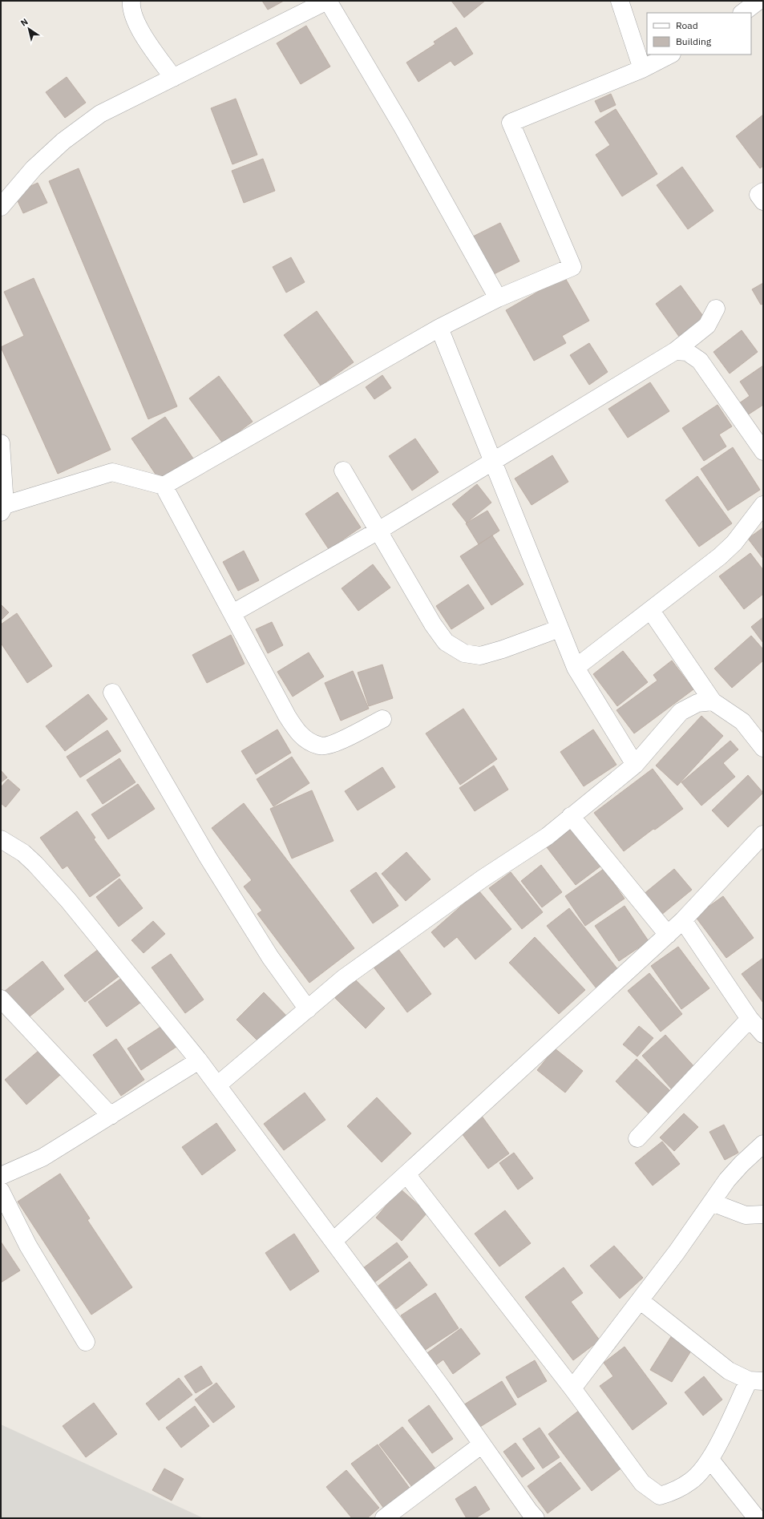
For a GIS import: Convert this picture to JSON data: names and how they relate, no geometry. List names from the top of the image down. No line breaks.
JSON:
{"legend":["Road","Building"],"north":"top left"}
